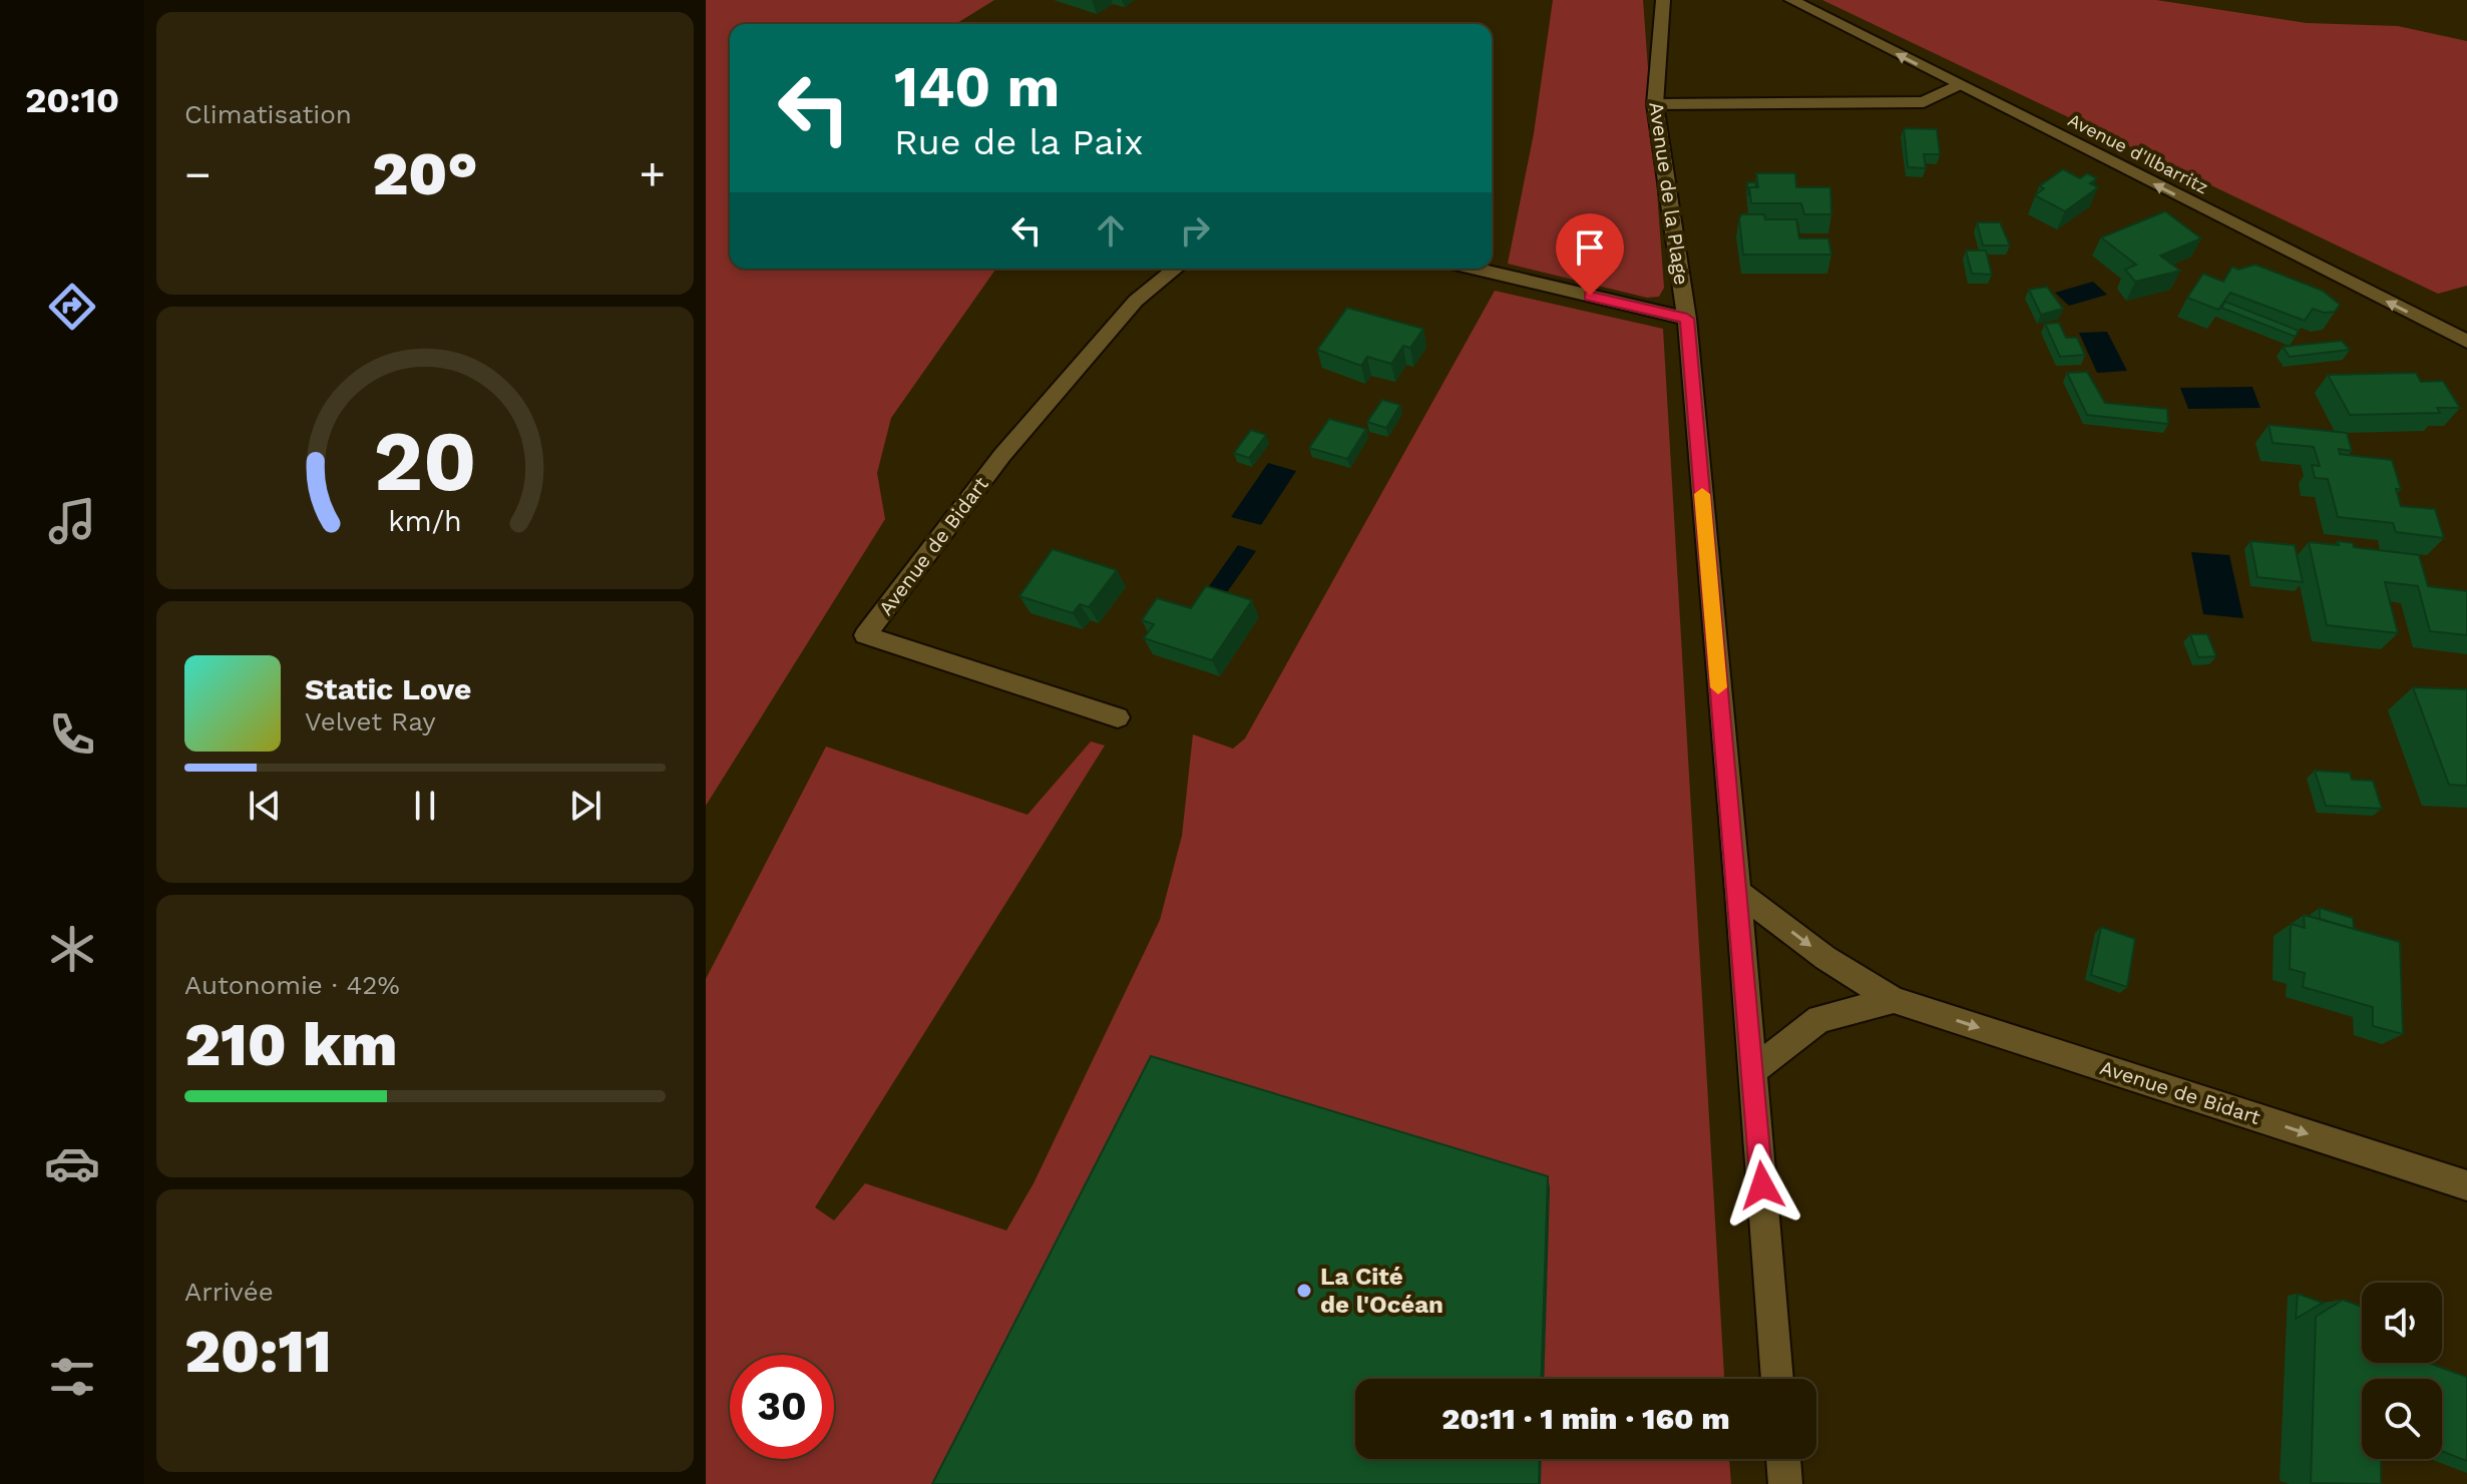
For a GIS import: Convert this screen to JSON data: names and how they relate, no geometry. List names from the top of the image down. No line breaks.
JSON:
{"streets":{"street":["Avenue d'Ilbarritz","Avenue de la Plage","Avenue de Bidart"]},"crossings":[["Avenue de la Plage","Avenue de Bidart"]],"one_way":["Avenue d'Ilbarritz","Avenue de Bidart"],"places":["La Cité de l'Océan"],"page":{"tabs":"20:10","tile":["Climatisation",["Autonomie · 42%","210 km"],["Arrivée","20:11"]],"turn":["140 m","Rue de la Paix"],"heat":["−","20°","+"],"song":["Static Love","Velvet Ray"],"limit":"30","trip":"20:11 · 1 min · 160 m","gauge":["20","km/h"]}}
